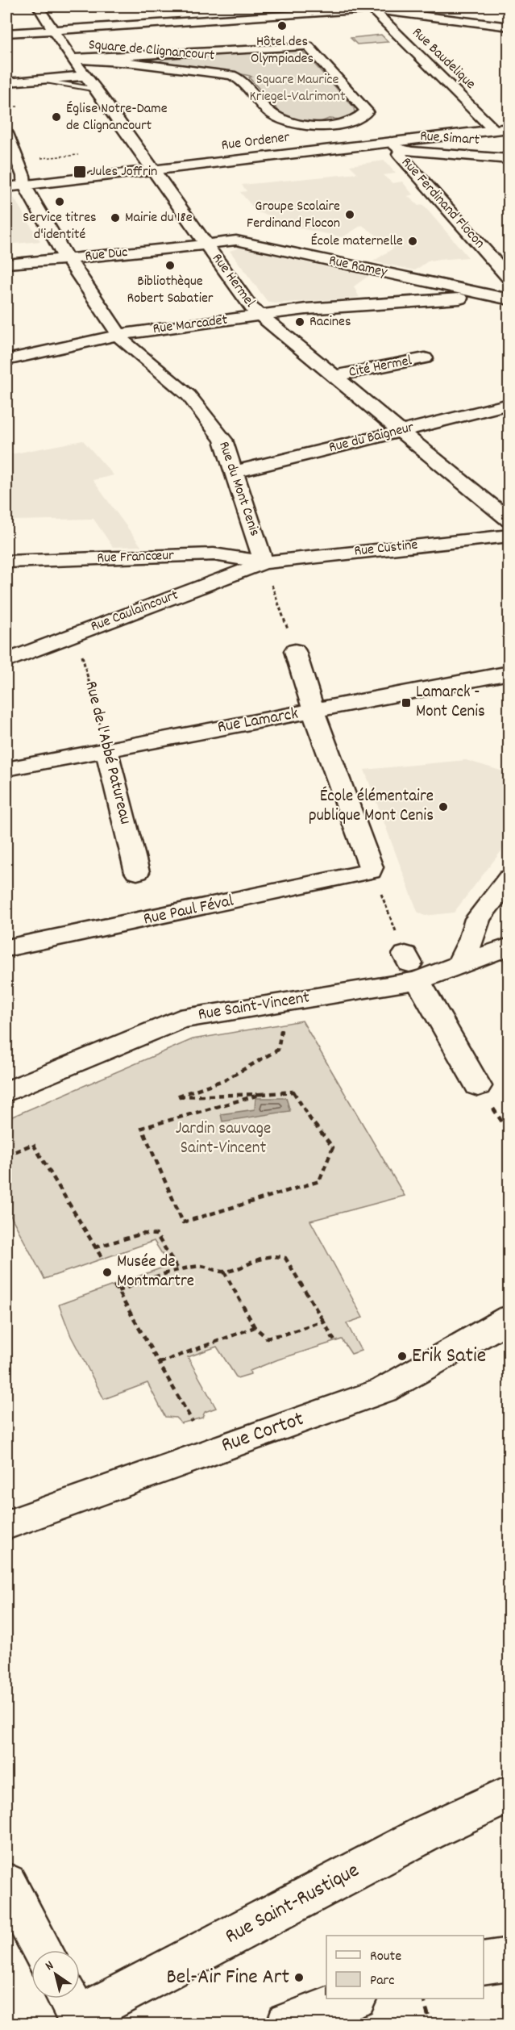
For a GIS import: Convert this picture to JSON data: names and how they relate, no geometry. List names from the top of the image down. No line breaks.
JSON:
{"streets":{"street":["Square de Clignancourt","Rue Baudelique","Rue Simart","Rue Ordener","Rue Ferdinand Flocon","Rue Duc","Rue Ramey","Rue Hermel","Rue Marcadet","Cité Hermel","Rue du Baigneur","Rue du Mont Cenis","Rue Custine","Rue Francœur","Rue Caulaincourt","Rue Lamarck","Rue de l'Abbé Patureau","Rue Paul Féval","Rue Saint-Vincent","Rue Cortot","Rue Saint-Rustique"]},"crossings":[["Square de Clignancourt","Rue Hermel"],["Rue Baudelique","Rue Ordener"],["Rue Simart","Rue Ordener"],["Rue Simart","Rue Ferdinand Flocon"],["Rue Ordener","Rue Hermel"],["Rue Ordener","Rue du Mont Cenis"],["Rue Duc","Rue Ramey"],["Rue Duc","Rue Hermel"],["Rue Duc","Rue du Mont Cenis"],["Rue Ramey","Rue Hermel"],["Rue Ramey","Rue Marcadet"],["Rue Hermel","Rue Marcadet"],["Rue Hermel","Cité Hermel"],["Rue Hermel","Rue du Baigneur"],["Rue Marcadet","Rue du Mont Cenis"],["Rue du Baigneur","Rue du Mont Cenis"],["Rue du Mont Cenis","Rue Custine"],["Rue du Mont Cenis","Rue Francœur"],["Rue du Mont Cenis","Rue Caulaincourt"],["Rue Custine","Rue Francœur"],["Rue Custine","Rue Caulaincourt"],["Rue Francœur","Rue Caulaincourt"],["Rue Caulaincourt","Rue de l'Abbé Patureau"],["Rue Lamarck","Rue de l'Abbé Patureau"],["Rue Lamarck","Rue Paul Féval"]],"parks":["Square Maurice Kriegel-Valrimont","Jardin sauvage Saint-Vincent"],"places":{"other":["Hôtel des Olympiades","Église Notre-Dame de Clignancourt","Service titres d'identité","Groupe Scolaire Ferdinand Flocon","Mairie du 18e","École maternelle","Bibliothèque Robert Sabatier","Racines","École élémentaire publique Mont Cenis","Musée de Montmartre","Erik Satie","Bel-Air Fine Art"],"transit":["Jules Joffrin","Lamarck - Mont Cenis"]},"legend":["Route","Parc"],"north":"top left"}
